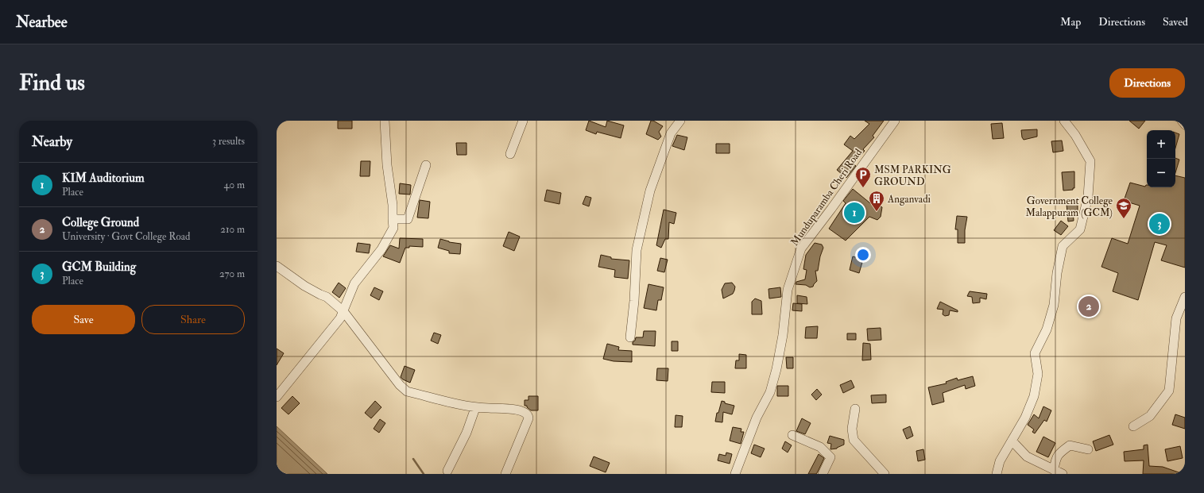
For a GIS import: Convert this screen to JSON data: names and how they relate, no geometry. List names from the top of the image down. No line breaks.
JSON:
{"streets":{"street":["Munduparamba Cheri Road"]},"places":{"parking":["MSM PARKING GROUND"],"building":["Anganvadi"],"school or university":["Government College Malappuram (GCM)"]},"page":{"header":"Nearbee","nav":["Map","Directions","Saved"],"buttons":["Directions",["Save","Share"]],"title":"Find us","heading":["Nearby","3 results"],"map_buttons":["+","−"],"list":[{"mark":"1","name":"KIM Auditorium","note":"Place","value":"40 m"},{"mark":"2","name":"College Ground","note":"University · Govt College Road","value":"210 m"},{"mark":"3","name":"GCM Building","note":"Place","value":"270 m"}],"pins":["1","3","2"]}}
